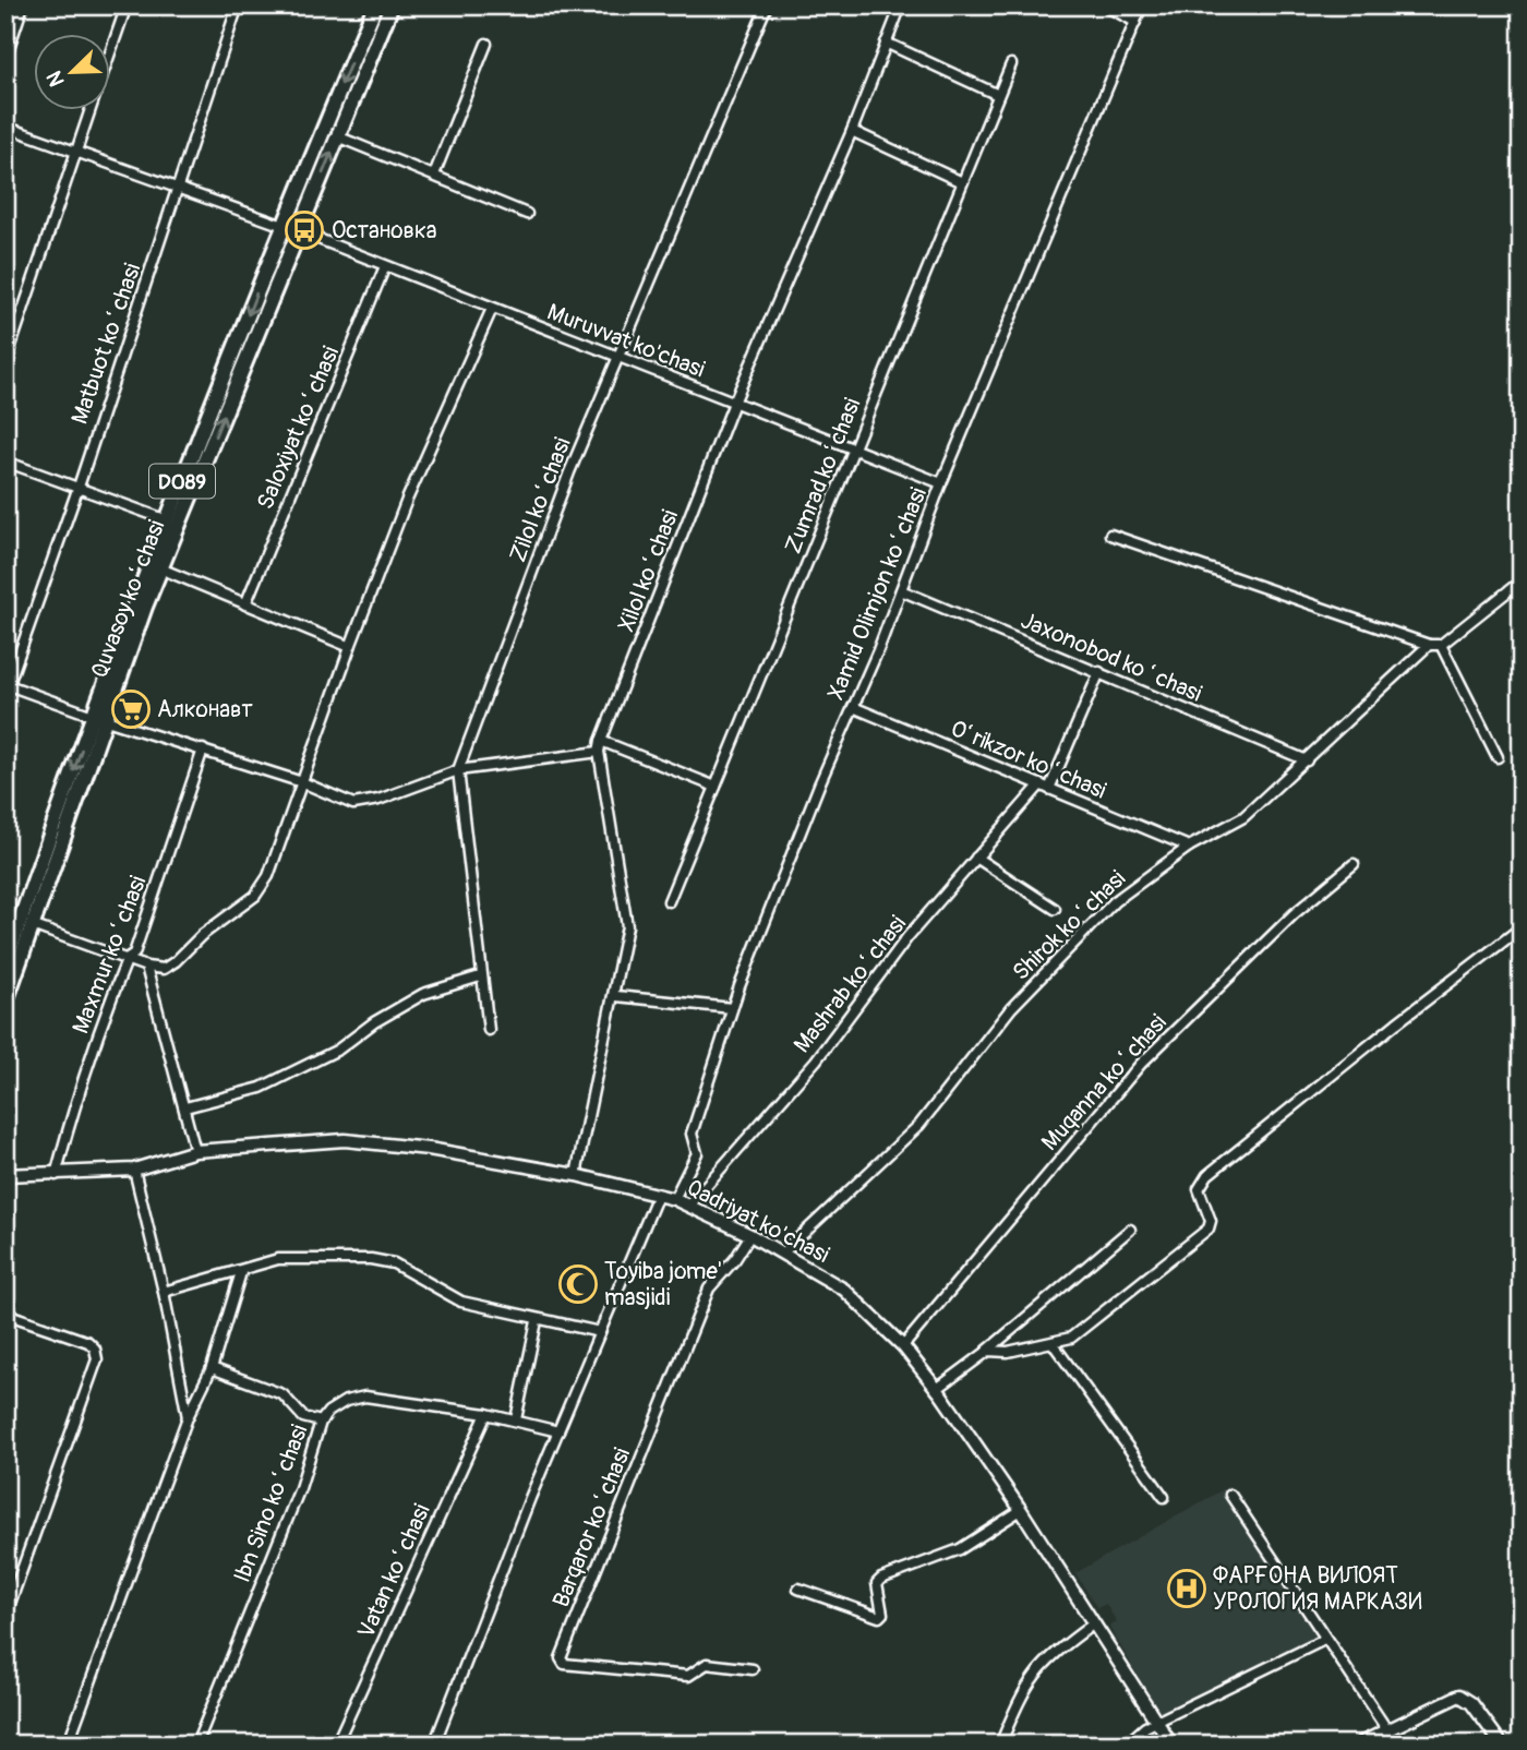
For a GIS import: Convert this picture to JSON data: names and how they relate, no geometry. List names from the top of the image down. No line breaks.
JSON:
{"streets":{"main road":["D089","Quvasoy koʻchasi"],"street":["Muruvvat ko'chasi","Matbuot koʻchasi","Saloxiyat koʻchasi","Zumrad koʻchasi","Zilol koʻchasi","Xilol koʻchasi","Xamid Olimjon koʻchasi","Jaxonobod koʻchasi","Oʻrikzor koʻchasi","Shirok koʻchasi","Maxmur koʻchasi","Mashrab koʻchasi","Muqanna koʻchasi","Qadriyat ko'chasi","Ibn Sino koʻchasi","Barqaror koʻchasi","Vatan koʻchasi"]},"crossings":[["Muruvvat ko'chasi","Saloxiyat koʻchasi"],["Muruvvat ko'chasi","Zumrad koʻchasi"],["Muruvvat ko'chasi","Zilol koʻchasi"],["Muruvvat ko'chasi","Xilol koʻchasi"],["Muruvvat ko'chasi","Xamid Olimjon koʻchasi"],["Muruvvat ko'chasi","Quvasoy koʻchasi"],["Xilol koʻchasi","Qadriyat ko'chasi"],["Xamid Olimjon koʻchasi","Jaxonobod koʻchasi"],["Xamid Olimjon koʻchasi","Oʻrikzor koʻchasi"],["Xamid Olimjon koʻchasi","Qadriyat ko'chasi"],["Jaxonobod koʻchasi","Shirok koʻchasi"],["Jaxonobod koʻchasi","Mashrab koʻchasi"],["Oʻrikzor koʻchasi","Shirok koʻchasi"],["Oʻrikzor koʻchasi","Mashrab koʻchasi"],["Shirok koʻchasi","Qadriyat ko'chasi"],["Maxmur koʻchasi","Qadriyat ko'chasi"],["Mashrab koʻchasi","Qadriyat ko'chasi"],["Muqanna koʻchasi","Qadriyat ko'chasi"],["Qadriyat ko'chasi","Barqaror koʻchasi"],["Ibn Sino koʻchasi","Vatan koʻchasi"]],"places":{"bus stop":["Остановка"],"supermarket":["Алконавт"],"mosque":["Toyiba jome' masjidi"],"hospital":["ФАРҒОНА ВИЛОЯТ УРОЛОГИЯ МАРКАЗИ"]},"north":"bottom left"}
